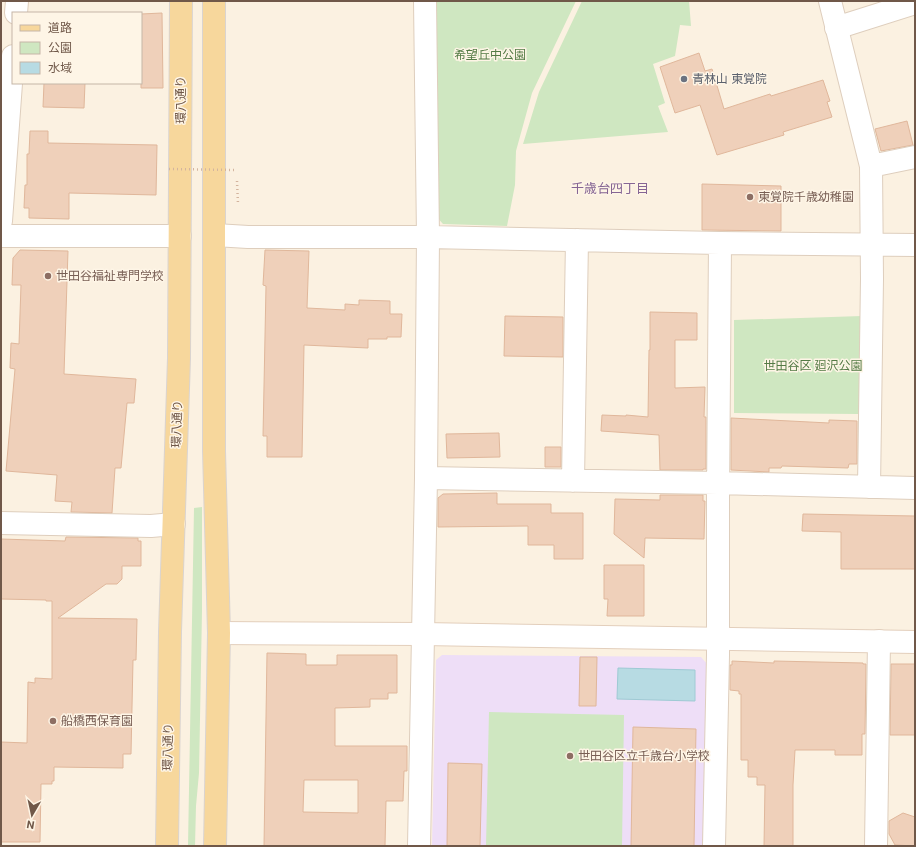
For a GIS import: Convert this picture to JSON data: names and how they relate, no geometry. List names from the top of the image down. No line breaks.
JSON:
{"streets":{"main road":["環八通り"]},"districts":["千歳台四丁目"],"parks":["希望丘中公園","世田谷区 廻沢公園"],"places":["青林山 東覚院","東覚院千歳幼稚園","世田谷福祉専門学校","船橋西保育園","世田谷区立千歳台小学校"],"legend":["道路","公園","水域"],"north":"bottom"}
